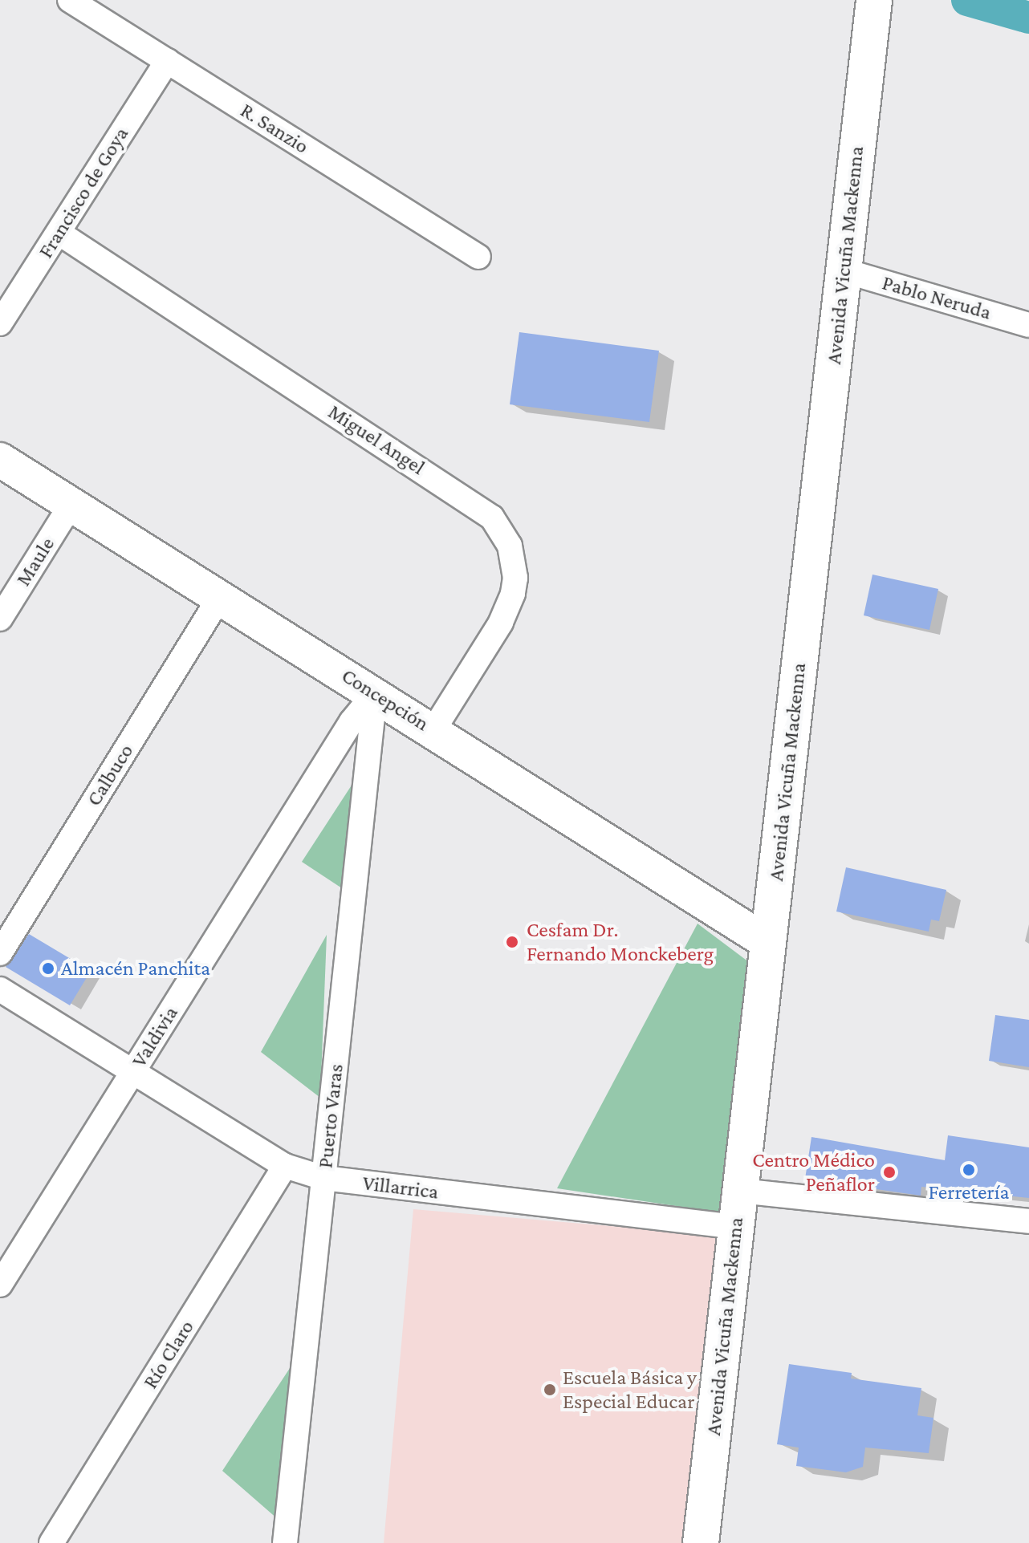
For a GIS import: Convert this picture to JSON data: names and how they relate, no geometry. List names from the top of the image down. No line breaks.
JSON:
{"streets":{"main road":["Avenida Vicuña Mackenna"],"street":["R. Sanzio","Francisco de Goya","Pablo Neruda","Miguel Angel","Maule","Concepción","Calbuco","Valdivia","Puerto Varas","Villarrica","Río Claro"]},"crossings":[["R. Sanzio","Francisco de Goya"],["Francisco de Goya","Miguel Angel"],["Avenida Vicuña Mackenna","Pablo Neruda"],["Avenida Vicuña Mackenna","Concepción"],["Avenida Vicuña Mackenna","Villarrica"],["Miguel Angel","Concepción"],["Maule","Concepción"],["Concepción","Calbuco"],["Concepción","Valdivia"],["Concepción","Puerto Varas"],["Valdivia","Puerto Varas"],["Valdivia","Villarrica"],["Puerto Varas","Villarrica"],["Villarrica","Río Claro"]],"places":["Cesfam Dr. Fernando Monckeberg","Almacén Panchita","Ferretería","Centro Médico Peñaflor","Escuela Básica y Especial Educar"]}
